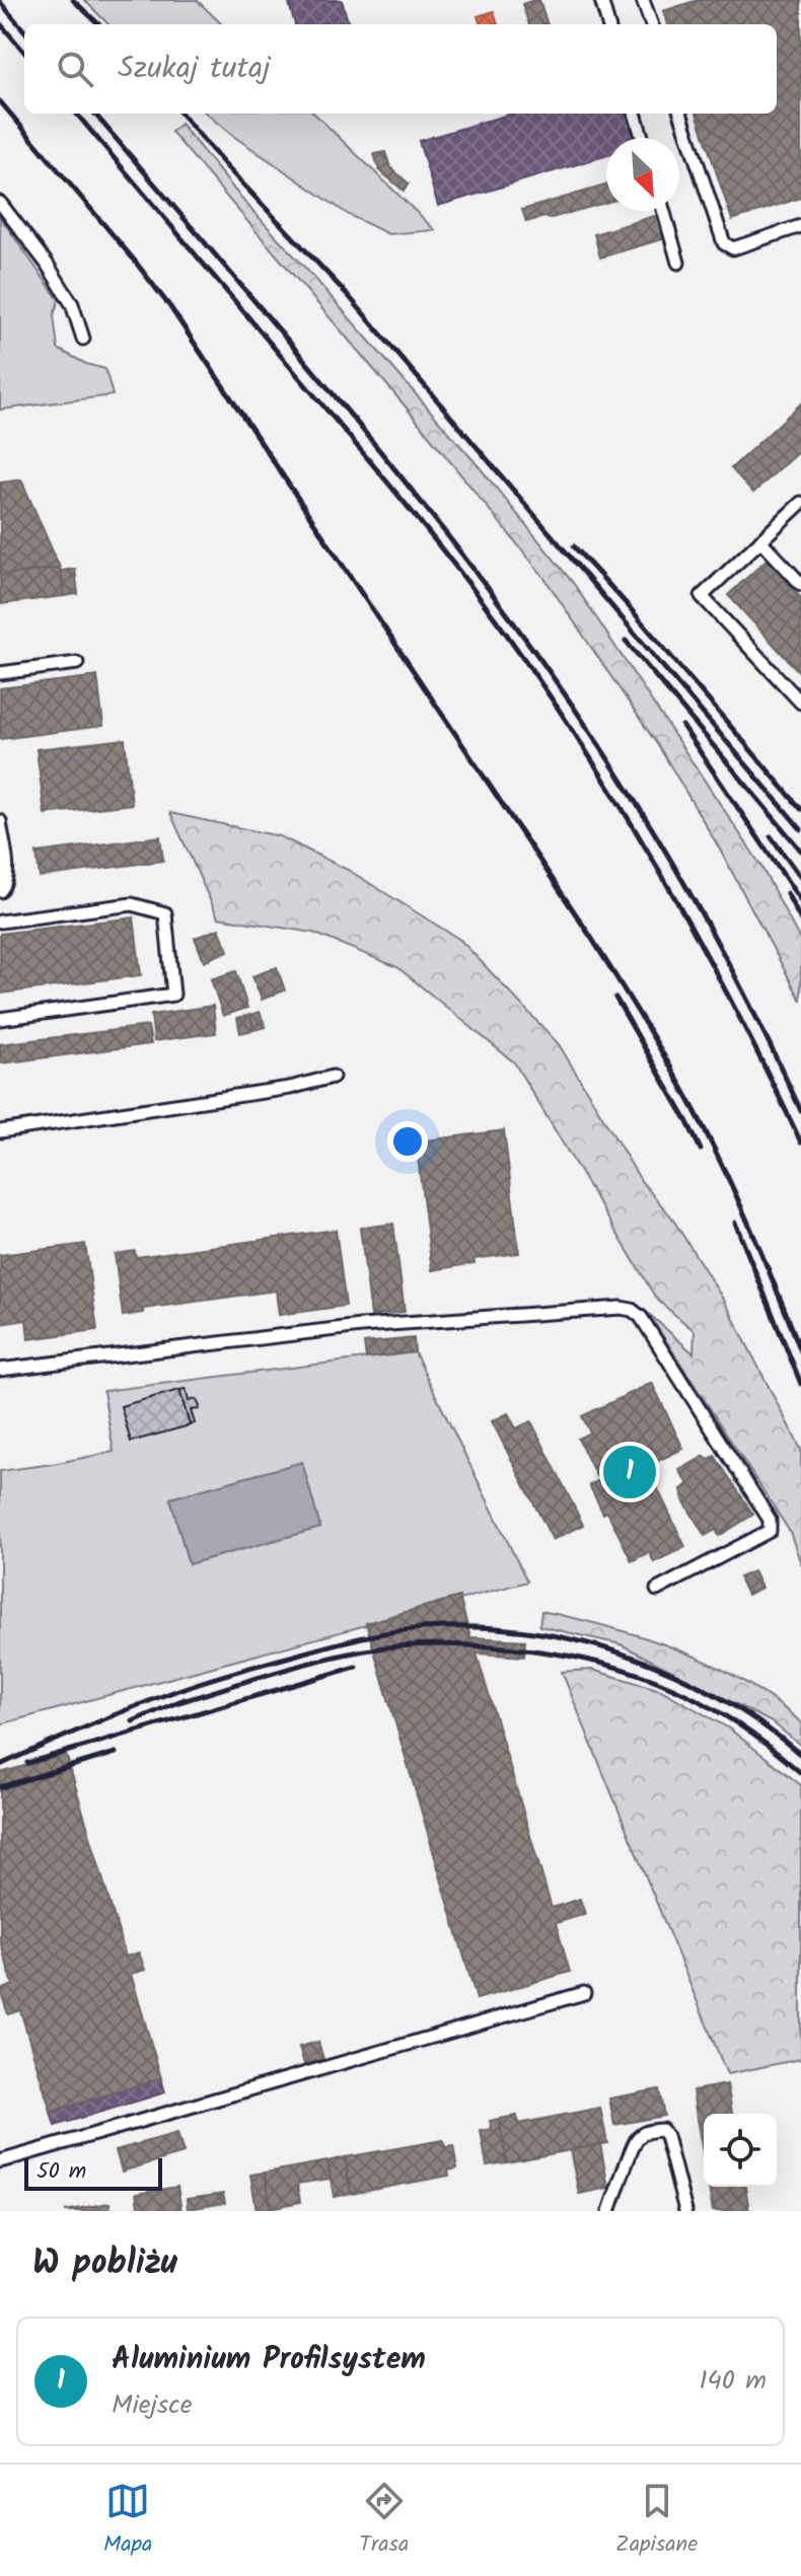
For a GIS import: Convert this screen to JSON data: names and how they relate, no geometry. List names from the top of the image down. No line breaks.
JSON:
{"scale_bar":"50 m","north":"bottom right","page":{"search":"Szukaj tutaj","pins":"1","scale":"50 m","heading":"W pobliżu","list":[{"mark":"1","name":"Aluminium Profilsystem","note":"Miejsce","value":"140 m"}],"nav":["Mapa","Trasa","Zapisane"]}}
